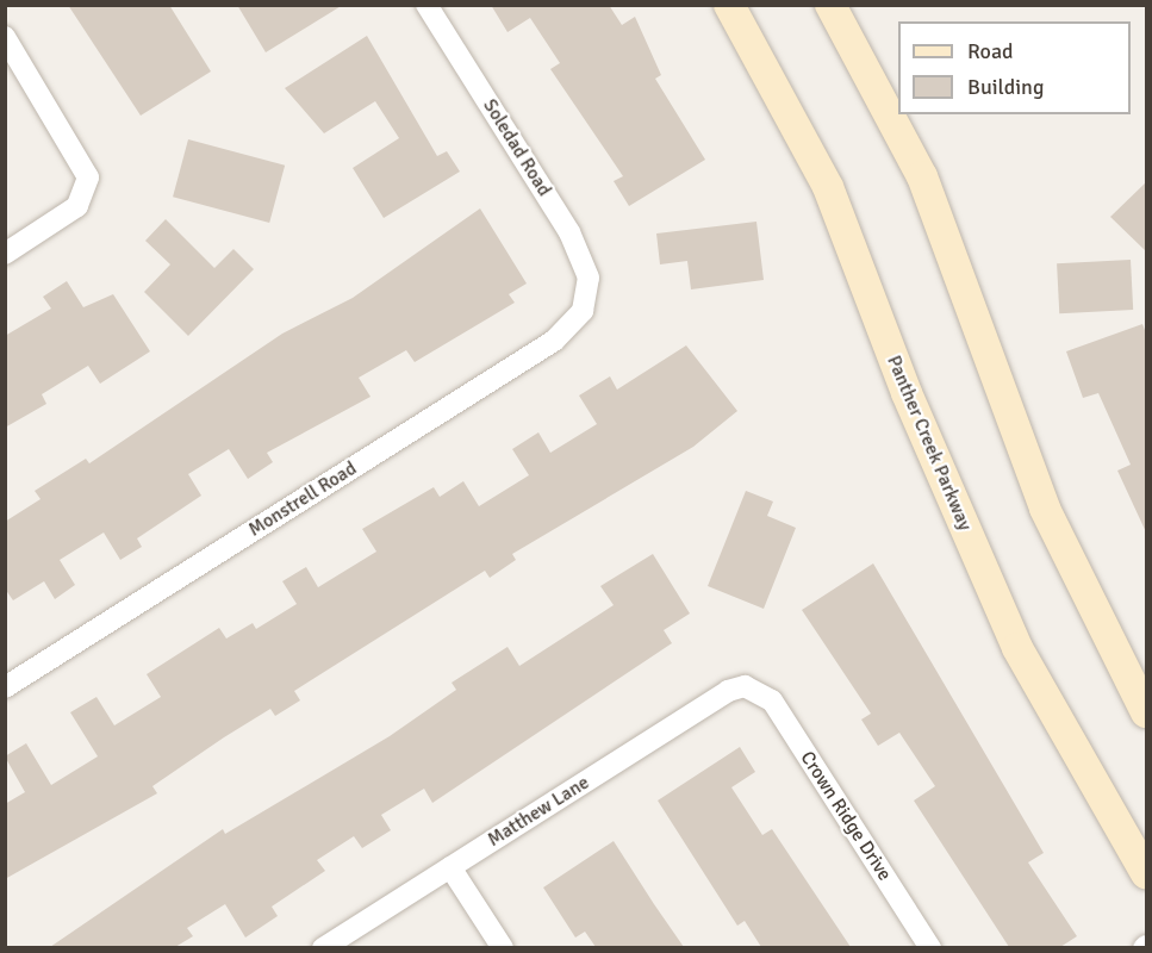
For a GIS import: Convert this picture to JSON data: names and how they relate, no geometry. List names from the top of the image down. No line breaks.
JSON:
{"streets":{"main road":["Panther Creek Parkway"],"street":["Soledad Road","Monstrell Road","Matthew Lane","Crown Ridge Drive"]},"crossings":[["Soledad Road","Monstrell Road"],["Matthew Lane","Crown Ridge Drive"]],"legend":["Road","Building"]}
